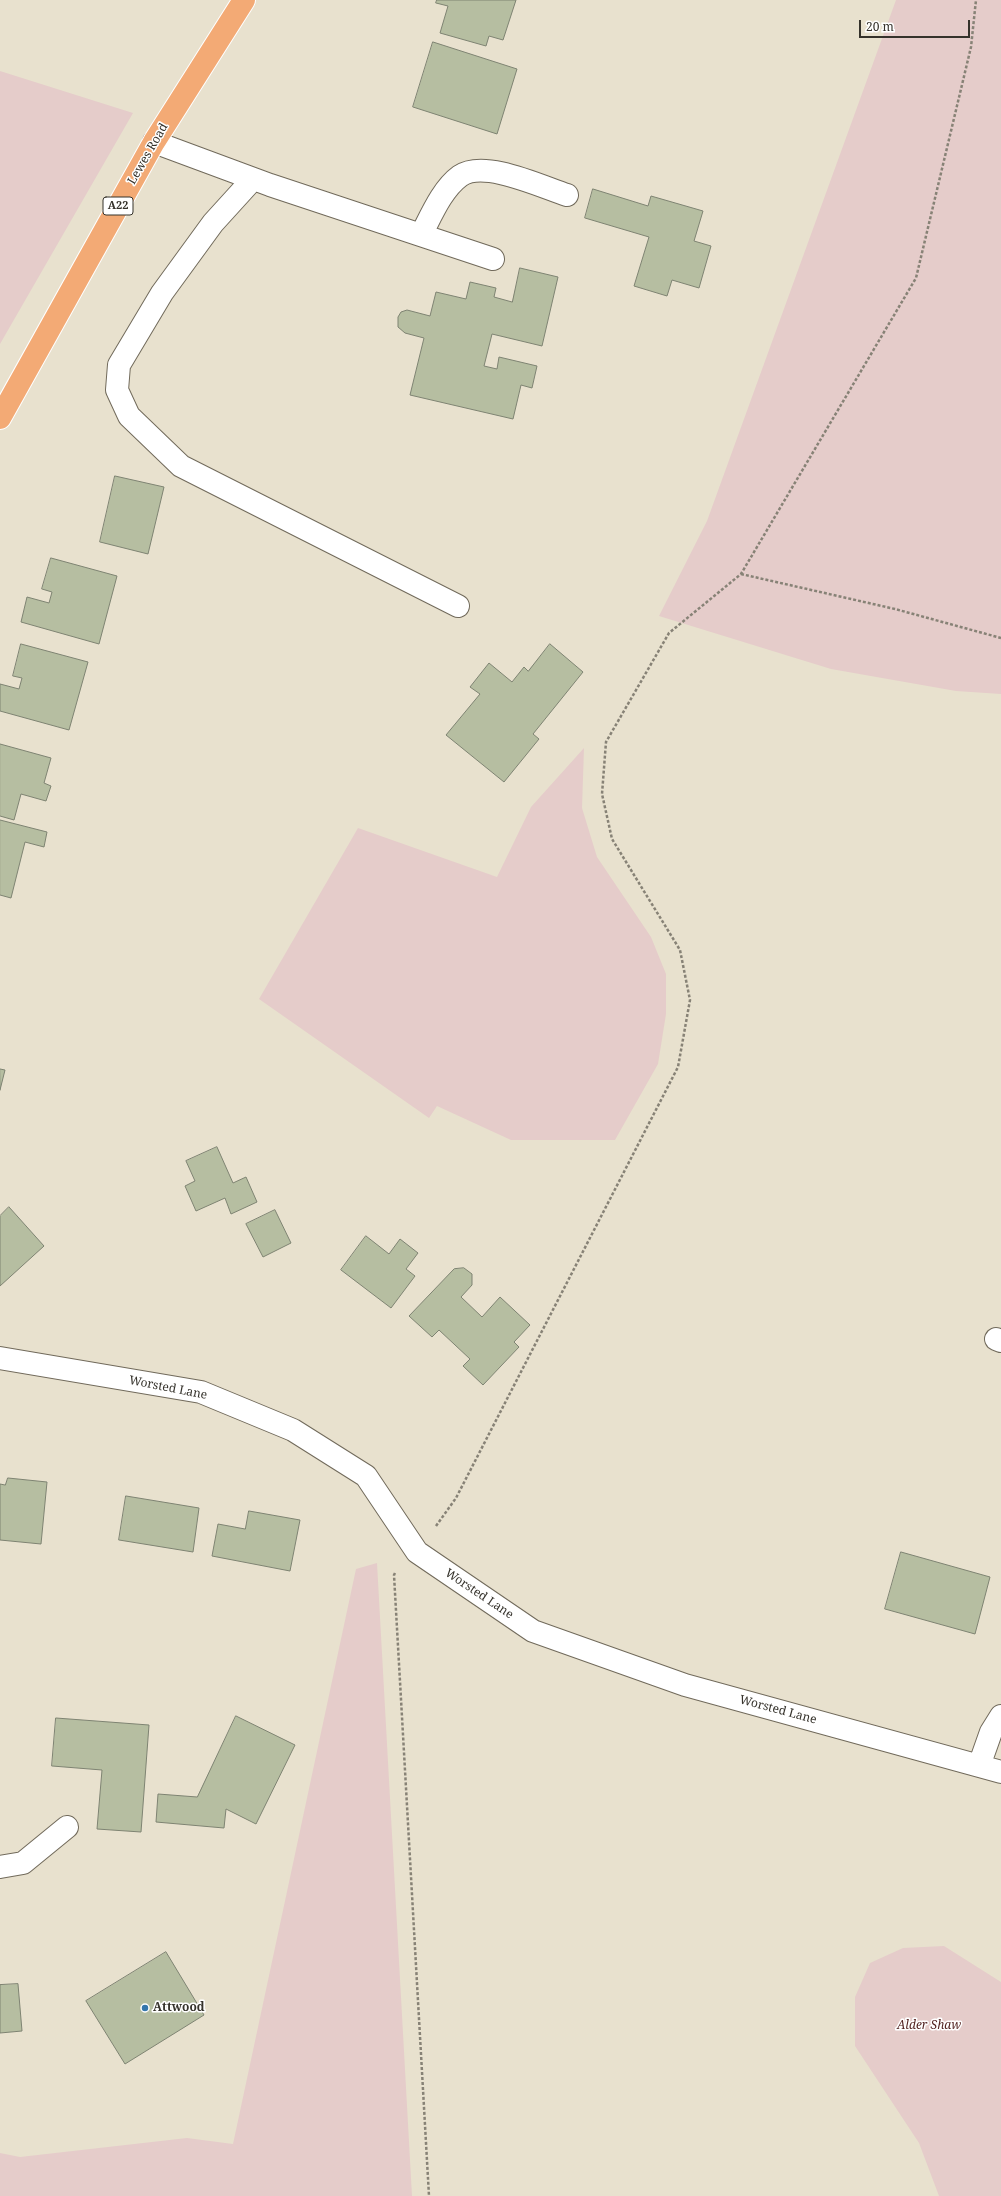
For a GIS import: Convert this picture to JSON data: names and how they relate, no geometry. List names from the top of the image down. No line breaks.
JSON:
{"streets":{"highway":["Lewes Road","A22"],"street":["Worsted Lane"]},"parks":["Alder Shaw"],"places":["Attwood"],"scale_bar":"20 m"}
